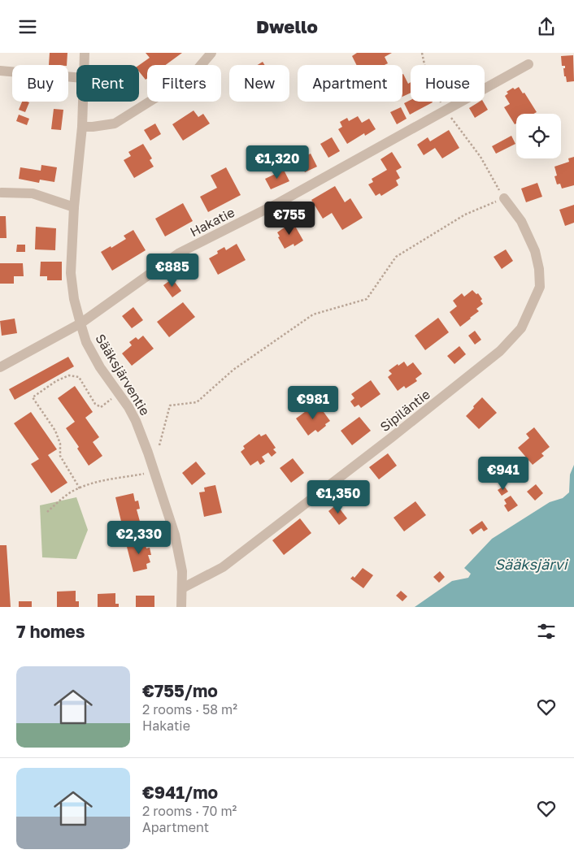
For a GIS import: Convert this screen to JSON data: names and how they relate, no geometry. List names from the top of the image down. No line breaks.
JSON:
{"streets":{"street":["Hakatie","Sääksjärventie","Sipiläntie"]},"crossings":[["Hakatie","Sääksjärventie"],["Sääksjärventie","Sipiläntie"]],"water":["Sääksjärvi"],"page":{"header":"Dwello","chip":["Buy","Rent","Filters","New","Apartment","House"],"price":["€1,320","€755","€885","€981","€941","€1,350","€2,330"],"heading":"7 homes","list":[{"name":"€755/mo","note":"2 rooms · 58 m² · Hakatie"},{"name":"€941/mo","note":"2 rooms · 70 m² · Apartment"}]}}
